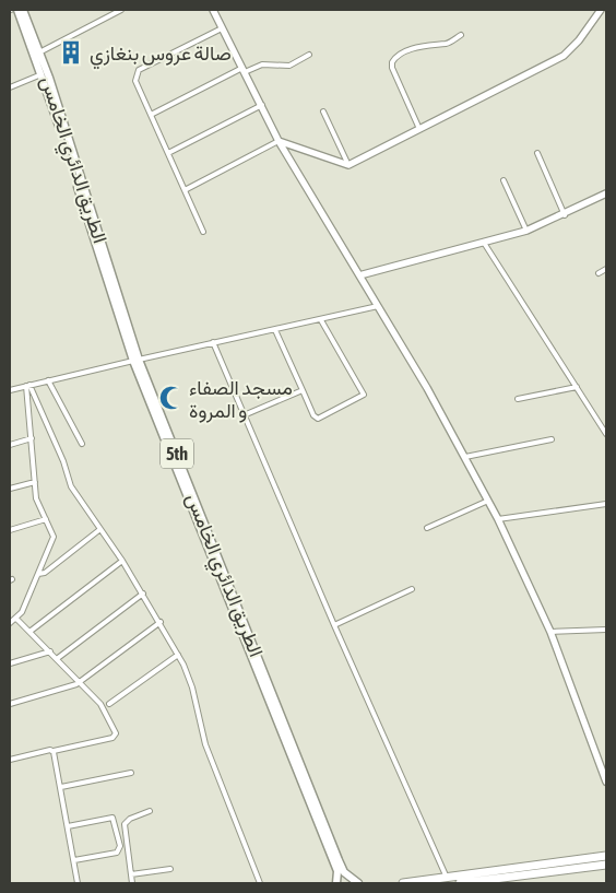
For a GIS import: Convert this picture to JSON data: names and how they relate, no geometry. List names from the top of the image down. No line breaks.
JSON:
{"streets":{"main road":["الطريق الدائري الخامس","5th"]},"places":{"building":["صالة عروس بنغازي"],"mosque":["مسجد الصفاء و المروة"]}}
